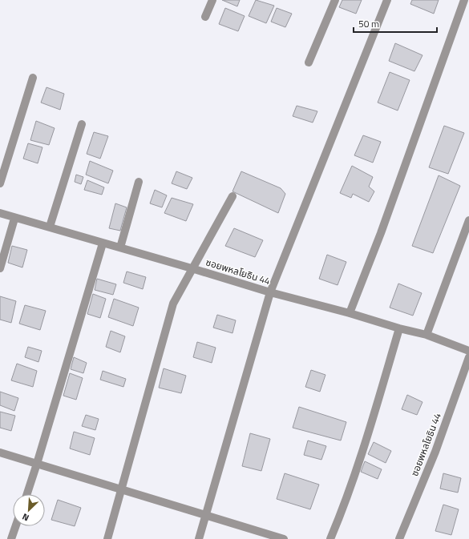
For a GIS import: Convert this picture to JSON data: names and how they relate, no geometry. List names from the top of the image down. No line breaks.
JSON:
{"streets":{"street":["ซอยพหลโยธิน 44"]},"scale_bar":"50 m","north":"bottom left"}
